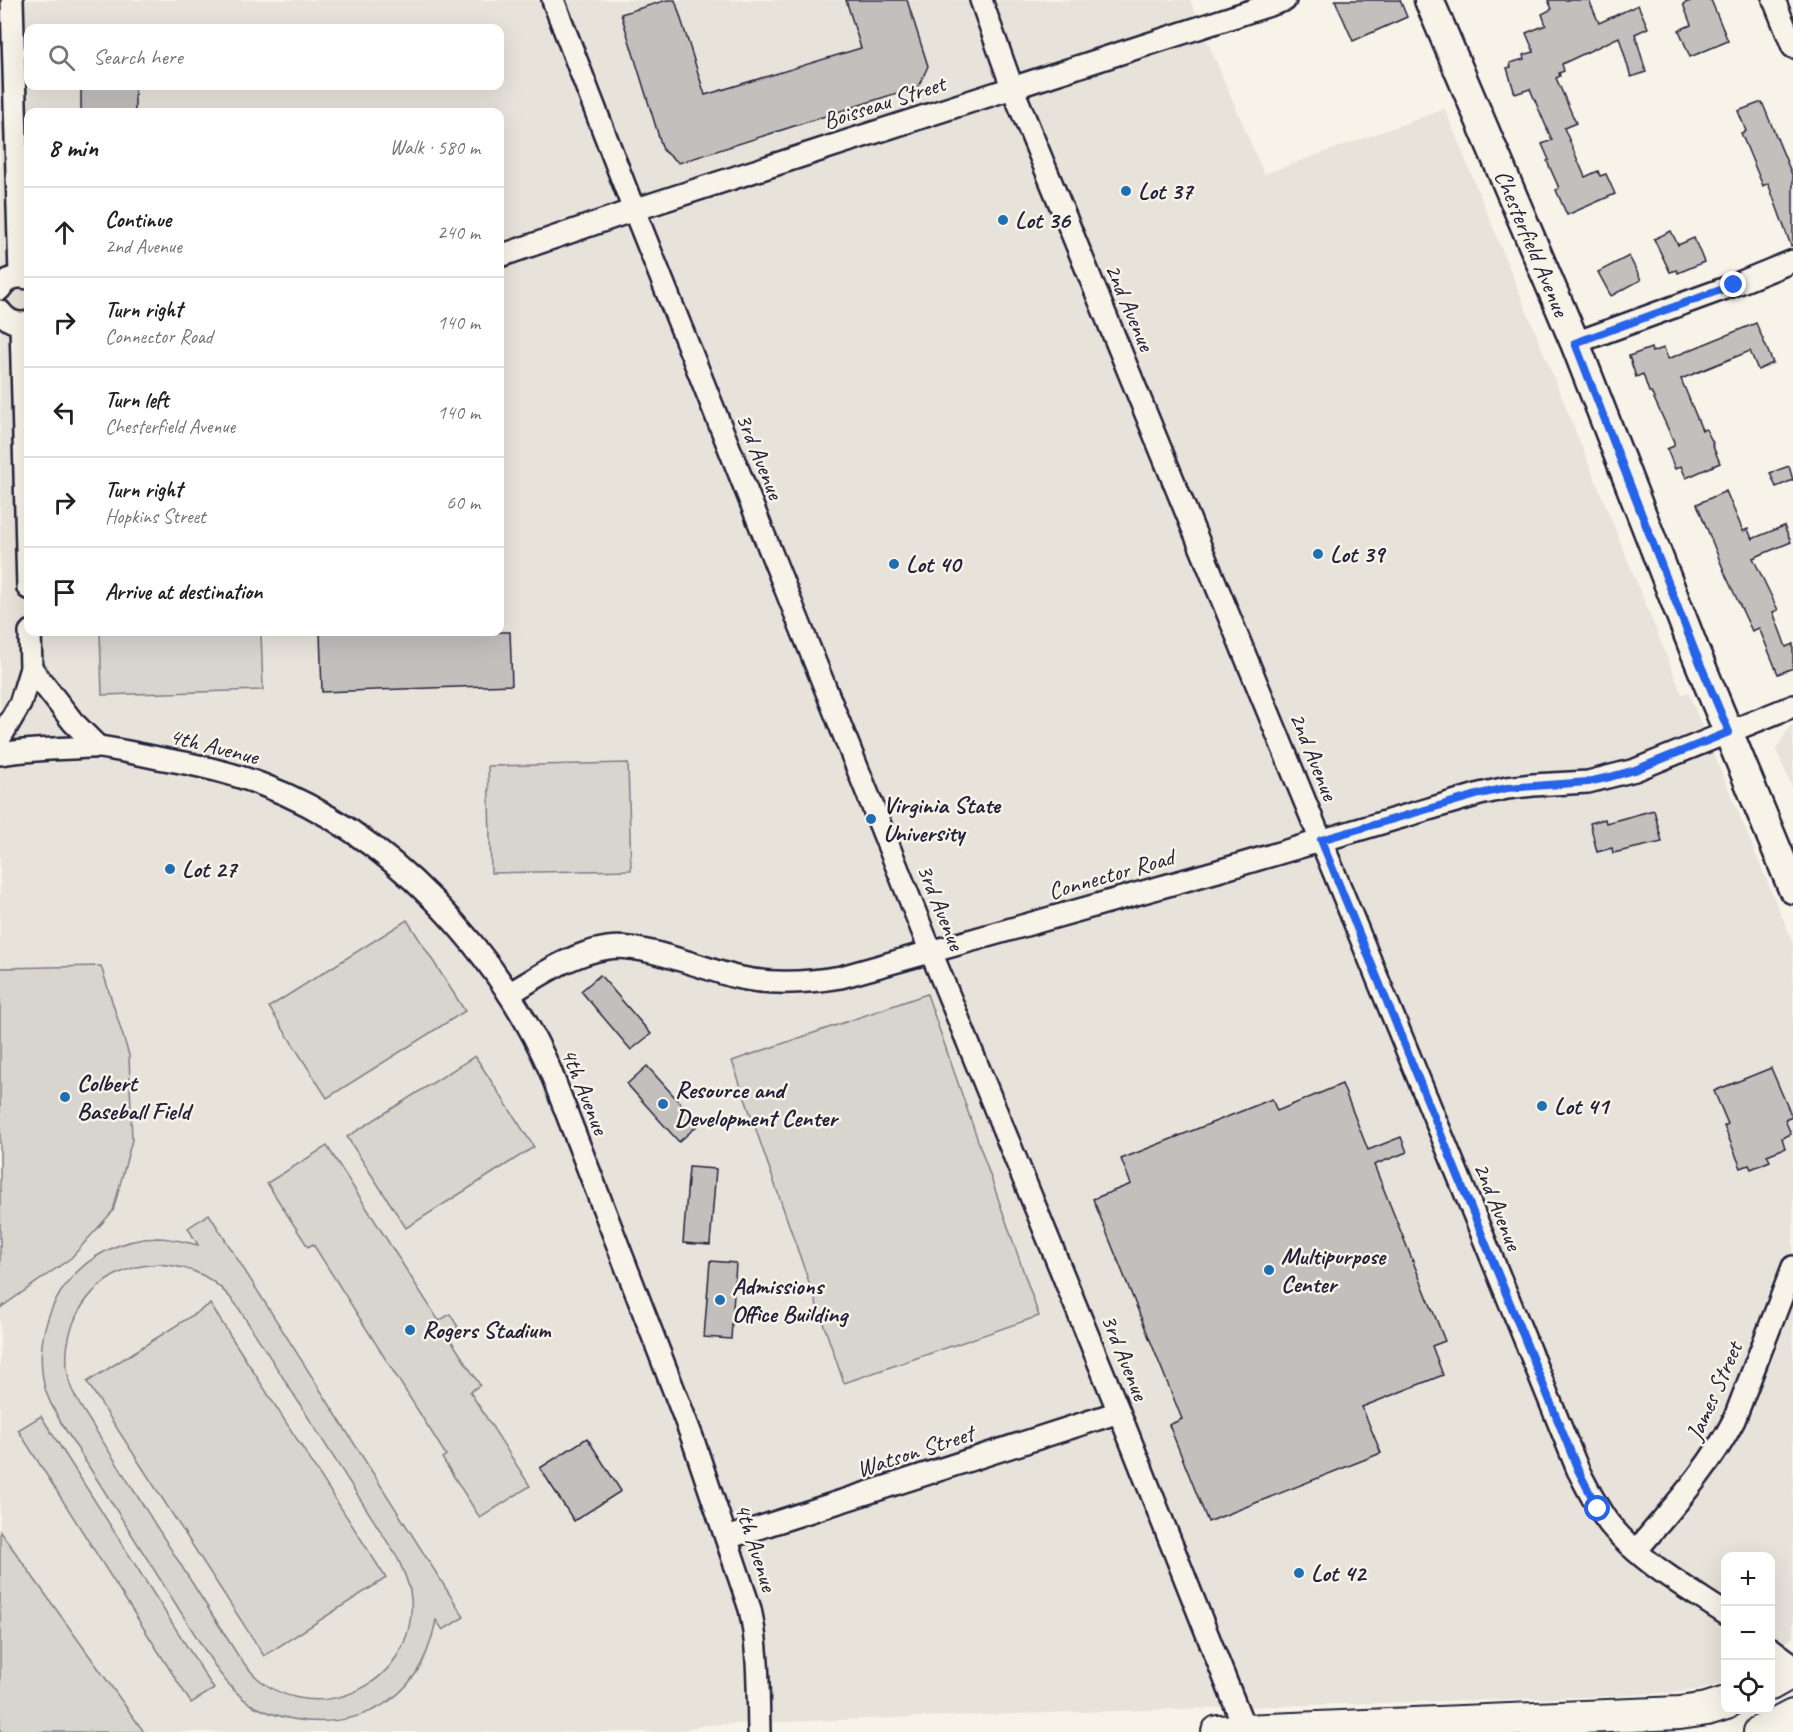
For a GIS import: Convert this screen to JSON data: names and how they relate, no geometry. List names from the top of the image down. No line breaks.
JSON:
{"streets":{"main road":["Chesterfield Avenue"],"street":["Boisseau Street","2nd Avenue","3rd Avenue","4th Avenue","Connector Road","James Street","Watson Street"]},"crossings":[["Boisseau Street","2nd Avenue"],["Boisseau Street","3rd Avenue"],["Chesterfield Avenue","Connector Road"],["2nd Avenue","Connector Road"],["2nd Avenue","James Street"],["3rd Avenue","Connector Road"],["3rd Avenue","Watson Street"],["4th Avenue","Connector Road"],["4th Avenue","Watson Street"]],"places":["Lot 37","Lot 36","Lot 39","Lot 40","Virginia State University","Lot 27","Colbert Baseball Field","Resource and Development Center","Lot 41","Multipurpose Center","Admissions Office Building","Rogers Stadium","Lot 42"],"page":{"search":"Search here","heading":["8 min","Walk · 580 m"],"list":[["Continue","2nd Avenue","240 m"],["Turn right","Connector Road","140 m"],["Turn left","Chesterfield Avenue","140 m"],["Turn right","Hopkins Street","60 m"],"Arrive at destination"],"map_buttons":["+","−"]}}
